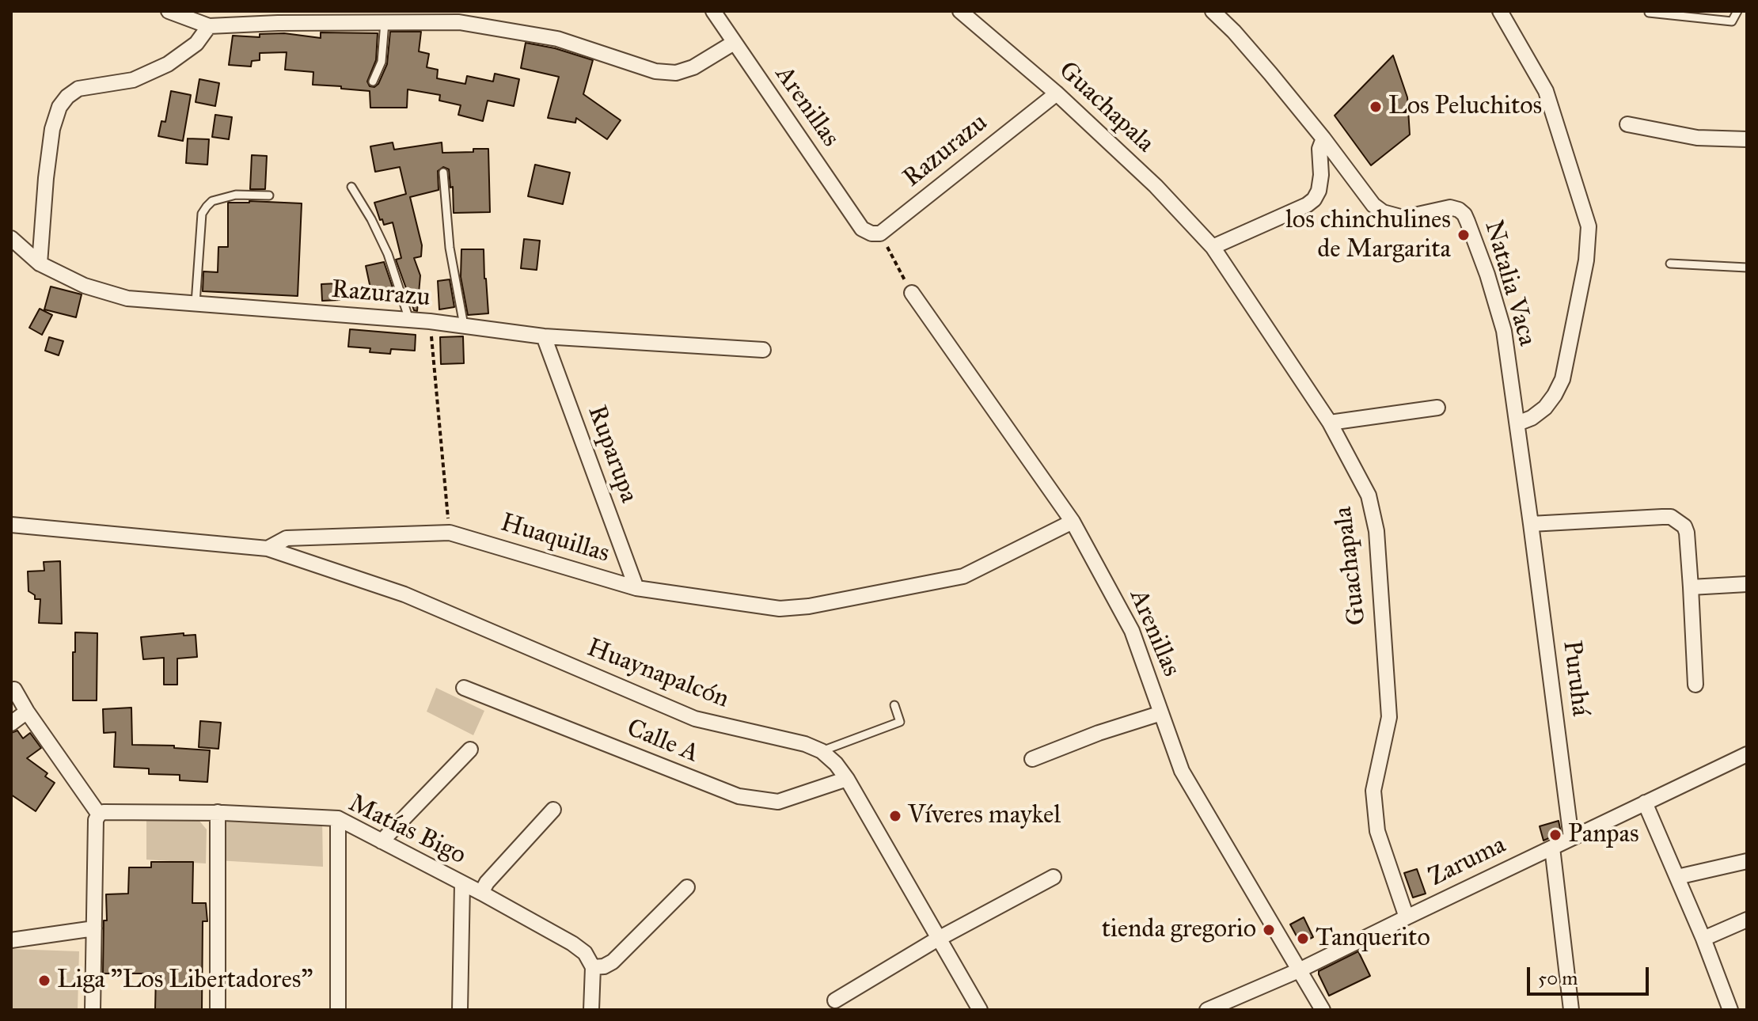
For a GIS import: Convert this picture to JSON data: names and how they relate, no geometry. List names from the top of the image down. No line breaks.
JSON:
{"streets":{"street":["Arenillas","Guachapala","Razurazu","Natalia Vaca","Ruparupa","Huaquillas","Huaynapalcón","Puruhá","Calle A","Matías Bigo","Zaruma"]},"crossings":[["Arenillas","Razurazu"],["Arenillas","Huaquillas"],["Arenillas","Zaruma"],["Guachapala","Razurazu"],["Guachapala","Zaruma"],["Razurazu","Ruparupa"],["Natalia Vaca","Puruhá"],["Ruparupa","Huaquillas"],["Huaquillas","Huaynapalcón"],["Huaynapalcón","Calle A"],["Puruhá","Zaruma"]],"places":["Los Peluchitos","los chinchulines de Margarita","Víveres maykel","Panpas","tienda gregorio","Tanquerito","Liga \"Los Libertadores\""],"scale_bar":"50 m"}
